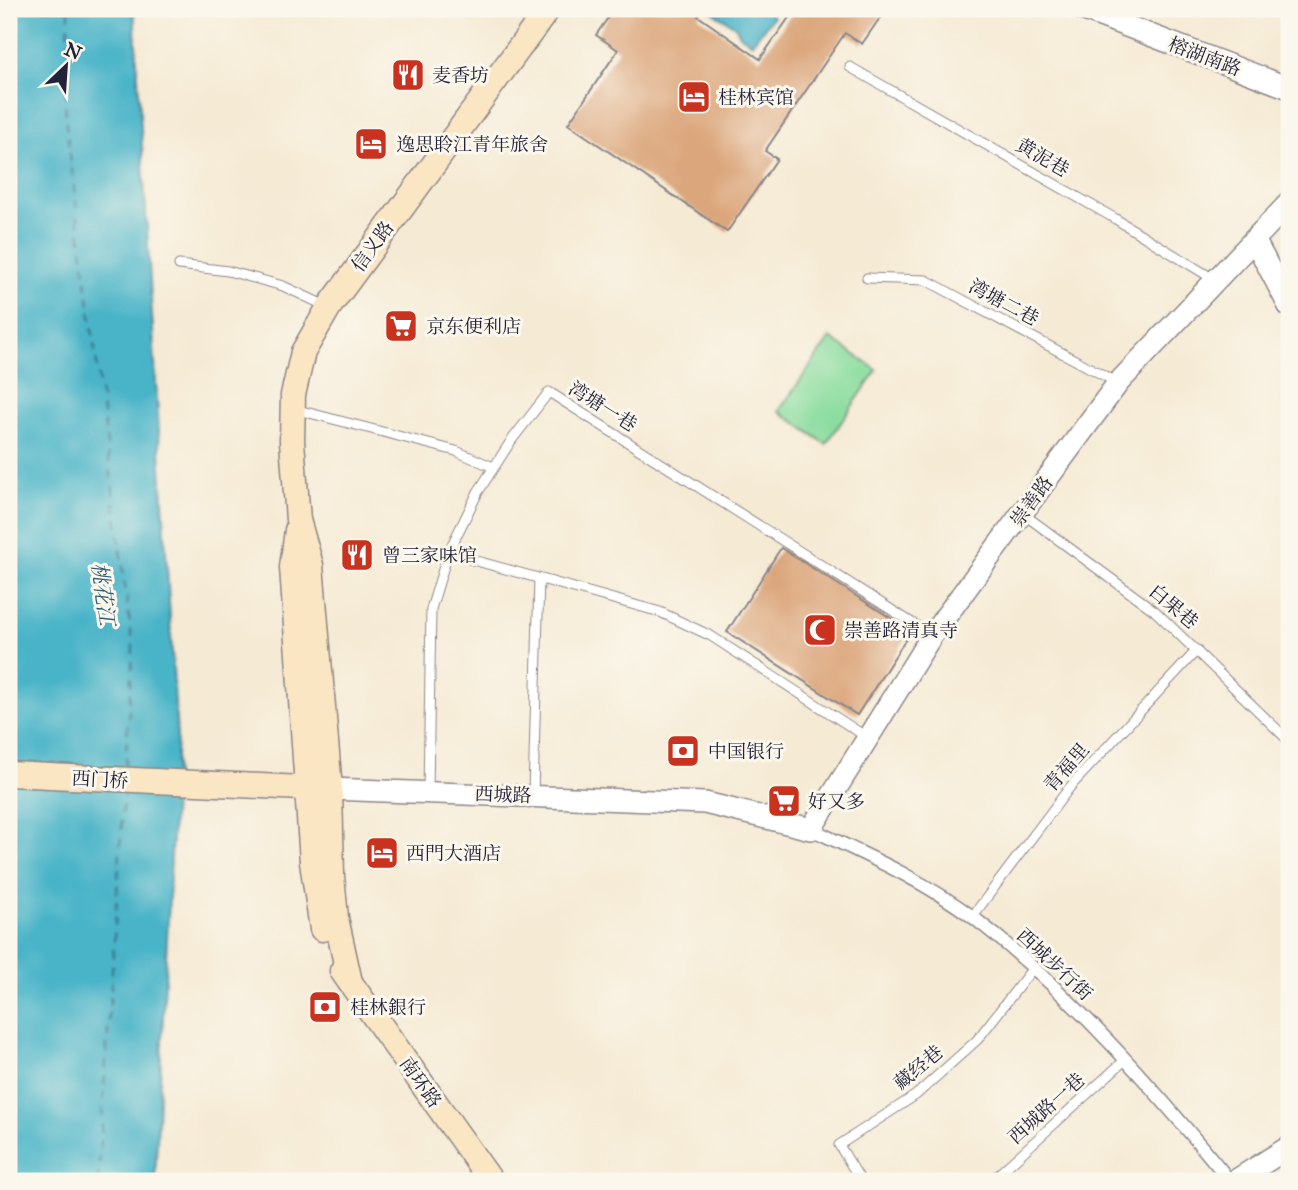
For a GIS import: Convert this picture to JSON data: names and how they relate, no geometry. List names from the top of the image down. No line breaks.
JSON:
{"streets":{"main road":["信义路","西门桥","西城路","南环路"],"street":["榕湖南路","崇善路","西城步行街"],"lane":["黄泥巷","湾塘二巷","湾塘一巷","白果巷","青福里","藏经巷","西城路一巷"]},"crossings":[["黄泥巷","崇善路"],["信义路","西城路"],["信义路","南环路"],["湾塘二巷","崇善路"],["湾塘一巷","崇善路"],["湾塘一巷","西城路"],["崇善路","白果巷"],["崇善路","西城路"],["崇善路","西城步行街"],["白果巷","青福里"],["青福里","西城步行街"],["西门桥","西城路"],["西城路","西城步行街"],["西城路","南环路"],["西城步行街","藏经巷"],["西城步行街","西城路一巷"]],"water":["桃花江"],"places":{"restaurant":["麦香坊","曾三家味馆"],"hotel":["桂林宾馆","逸思聆江青年旅舍","西門大酒店"],"supermarket":["京东便利店","好又多"],"mosque":["崇善路清真寺"],"bank":["中国银行","桂林銀行"]},"north":"top right"}
